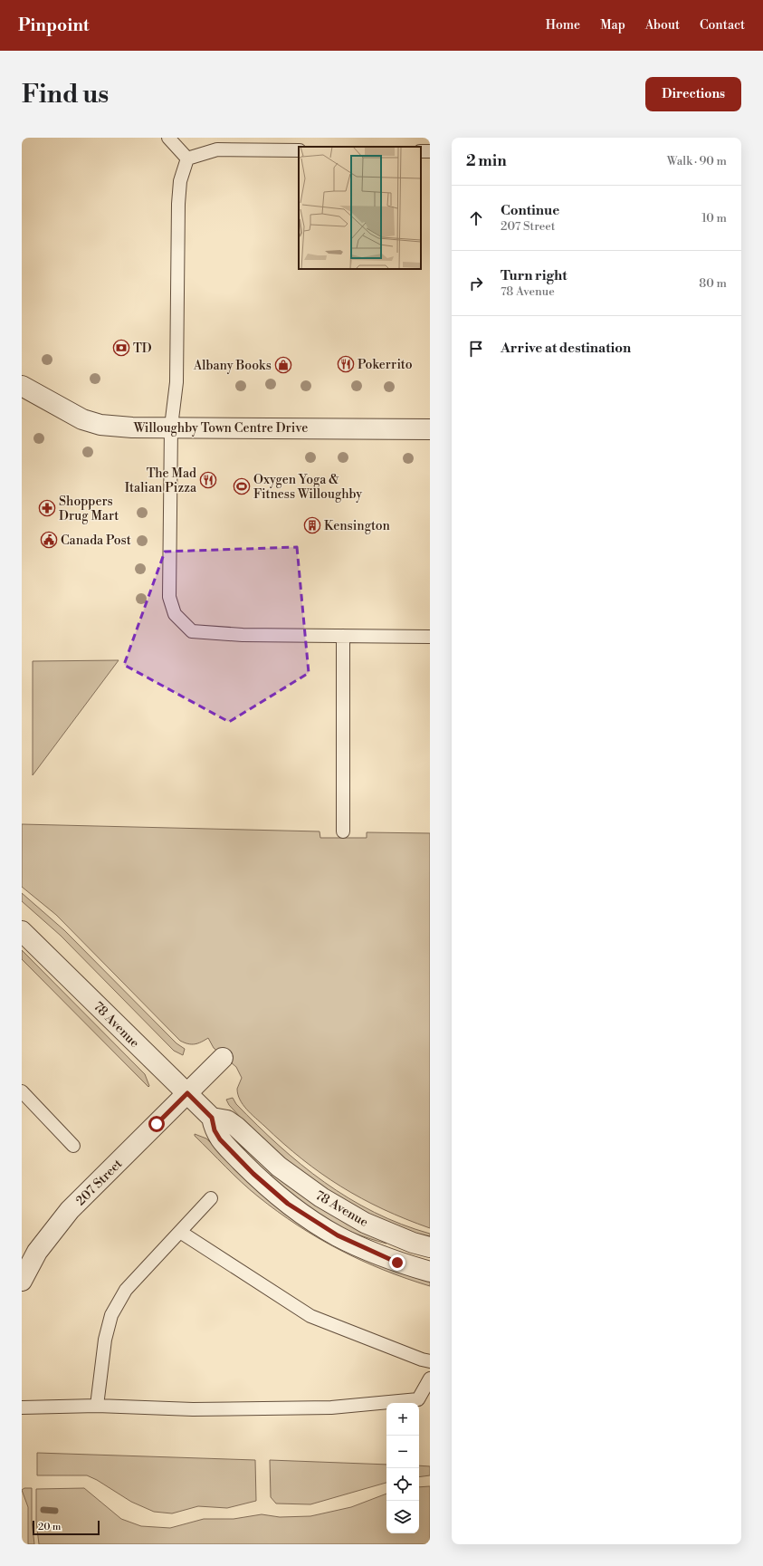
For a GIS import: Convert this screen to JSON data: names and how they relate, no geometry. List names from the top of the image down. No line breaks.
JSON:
{"streets":{"street":["Willoughby Town Centre Drive","78 Avenue","207 Street"]},"crossings":[["78 Avenue","207 Street"]],"places":{"bank":["TD"],"restaurant":["Pokerrito","The Mad Italian Pizza"],"shop":["Albany Books"],"sports":["Oxygen Yoga & Fitness Willoughby"],"pharmacy":["Shoppers Drug Mart"],"building":["Kensington"],"public building":["Canada Post"]},"scale_bar":"20 m","page":{"header":"Pinpoint","nav":["Home","Map","About","Contact"],"buttons":"Directions","title":"Find us","heading":["2 min","Walk · 90 m"],"list":[["Continue","207 Street","10 m"],["Turn right","78 Avenue","80 m"],"Arrive at destination"],"map_buttons":["+","−"],"scale":"20 m"}}
